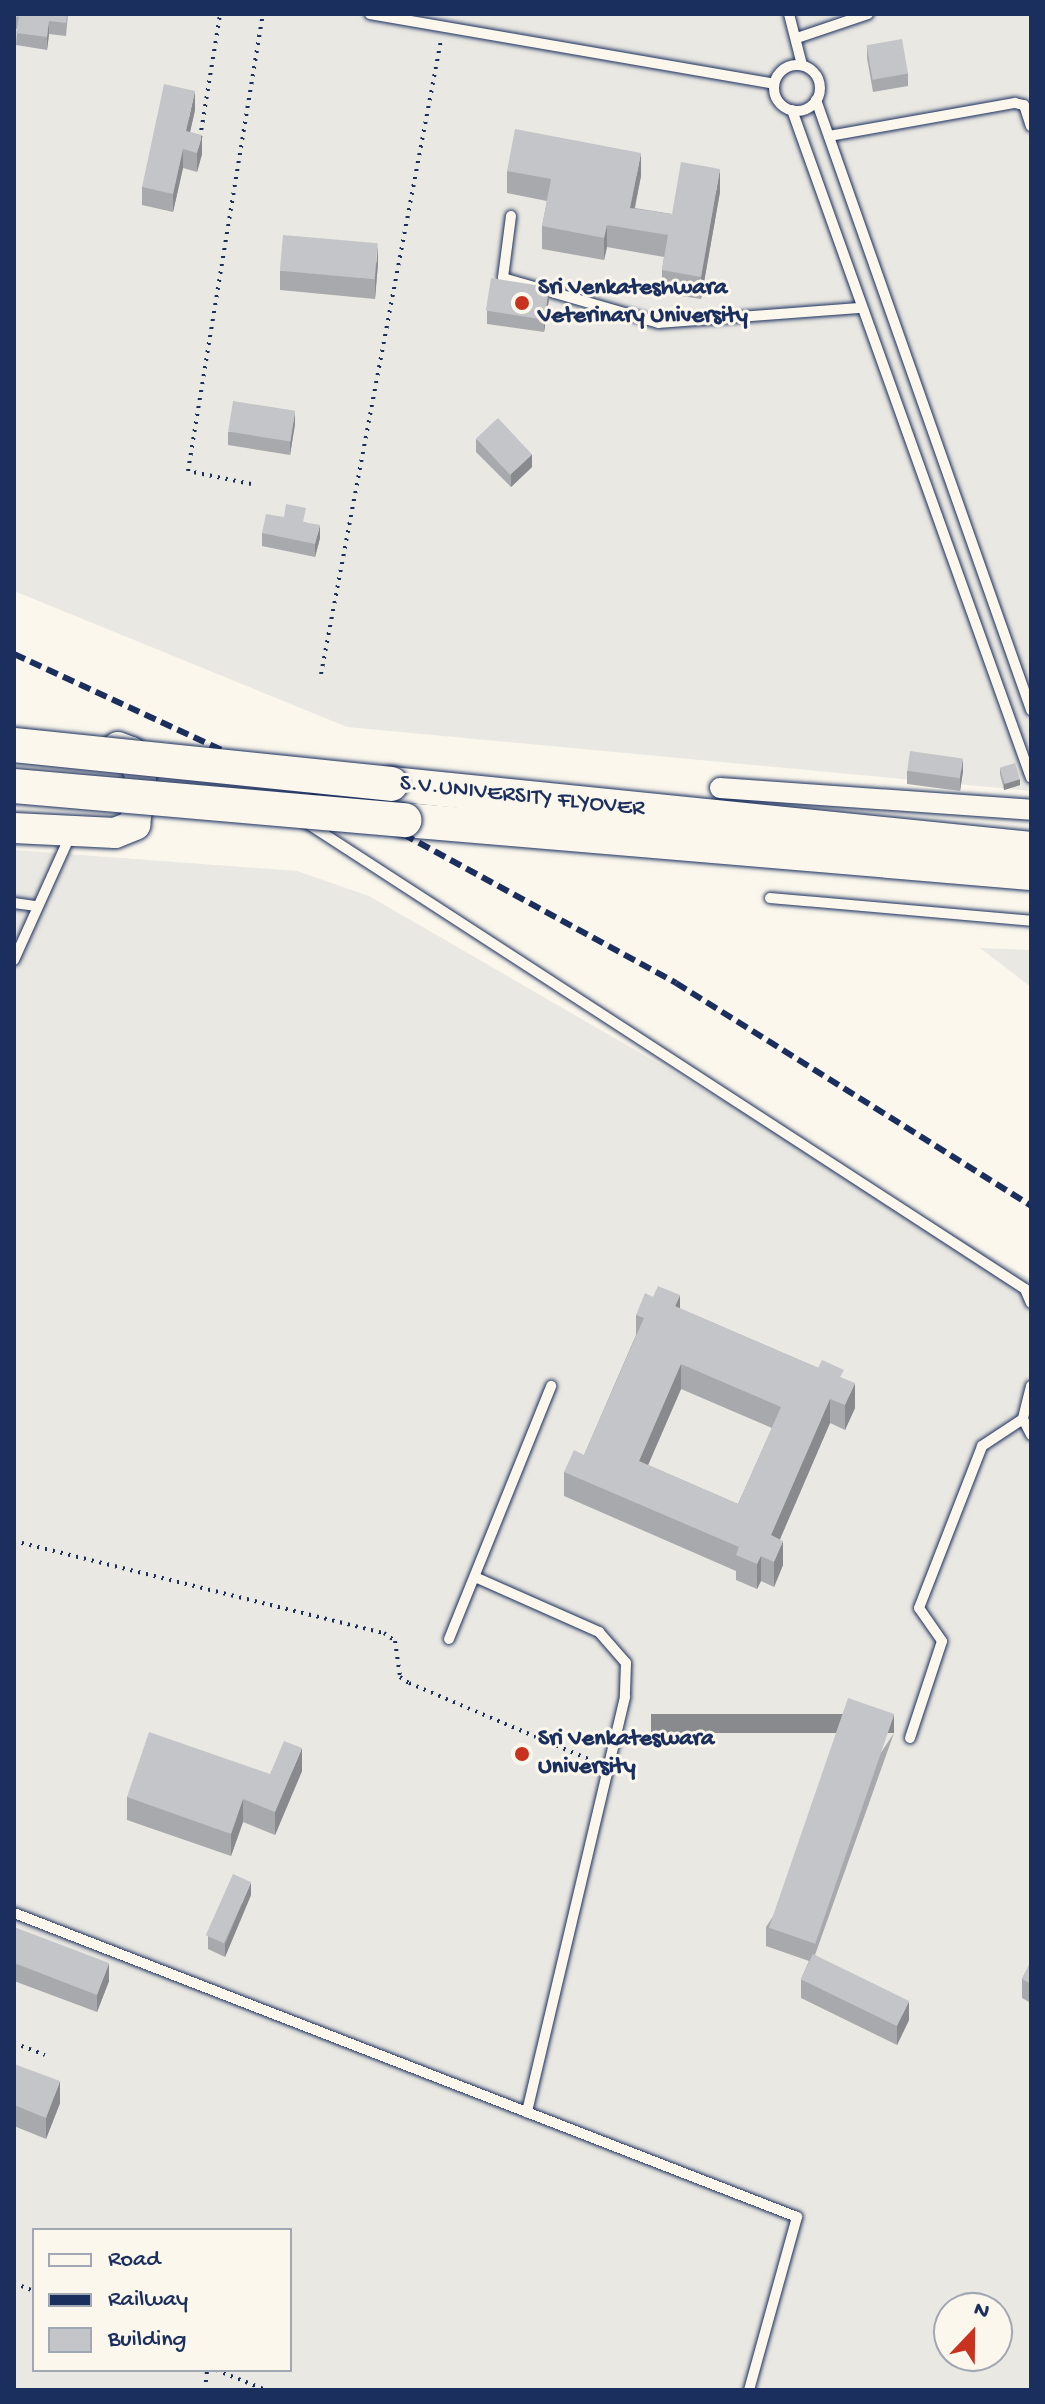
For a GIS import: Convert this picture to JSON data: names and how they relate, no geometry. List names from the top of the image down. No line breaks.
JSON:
{"streets":{"main road":["S.V.UNIVERSITY FLYOVER"]},"places":["Sri Venkateshwara Veterinary University","Sri Venkateswara University"],"legend":["Road","Railway","Building"],"north":"top"}
